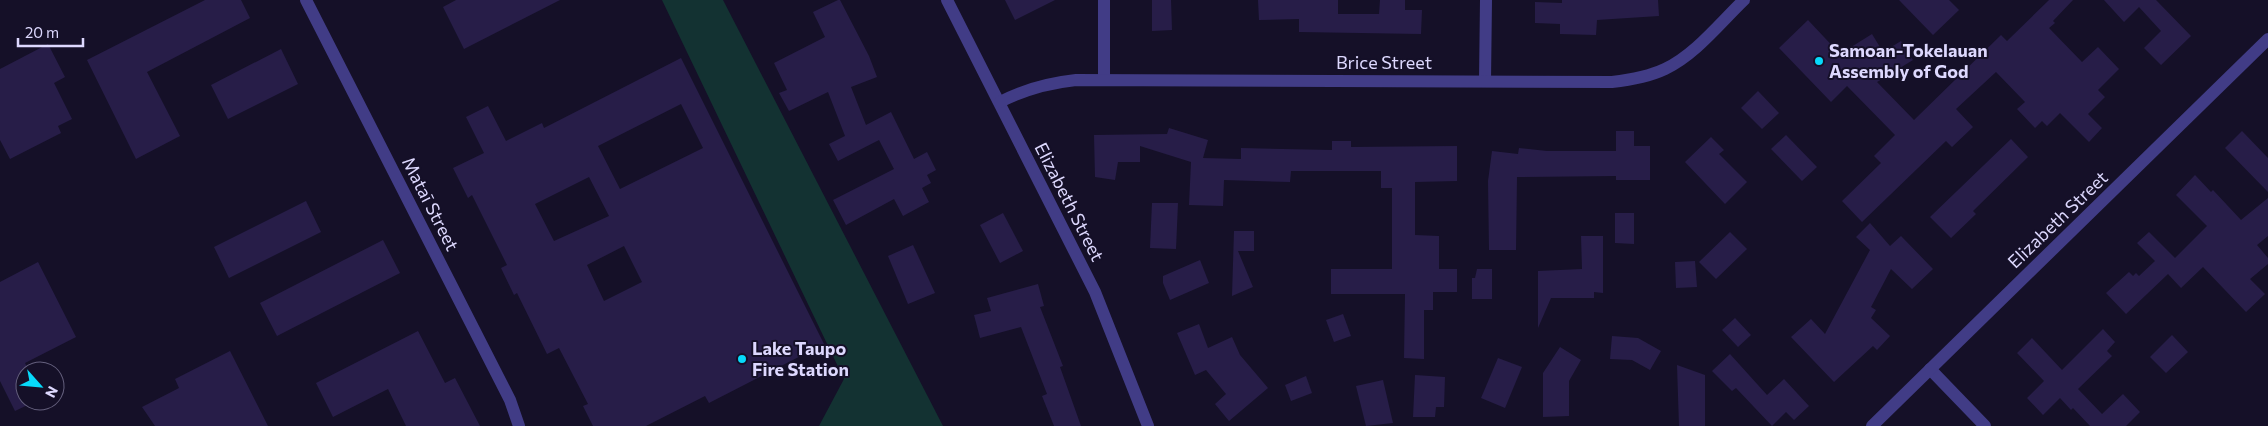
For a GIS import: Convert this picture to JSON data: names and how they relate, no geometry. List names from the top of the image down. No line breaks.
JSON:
{"streets":{"street":["Brice Street","Elizabeth Street","Mataī Street"]},"crossings":[["Brice Street","Elizabeth Street"]],"places":["Samoan-Tokelauan Assembly of God","Lake Taupo Fire Station"],"scale_bar":"20 m","north":"bottom right"}
